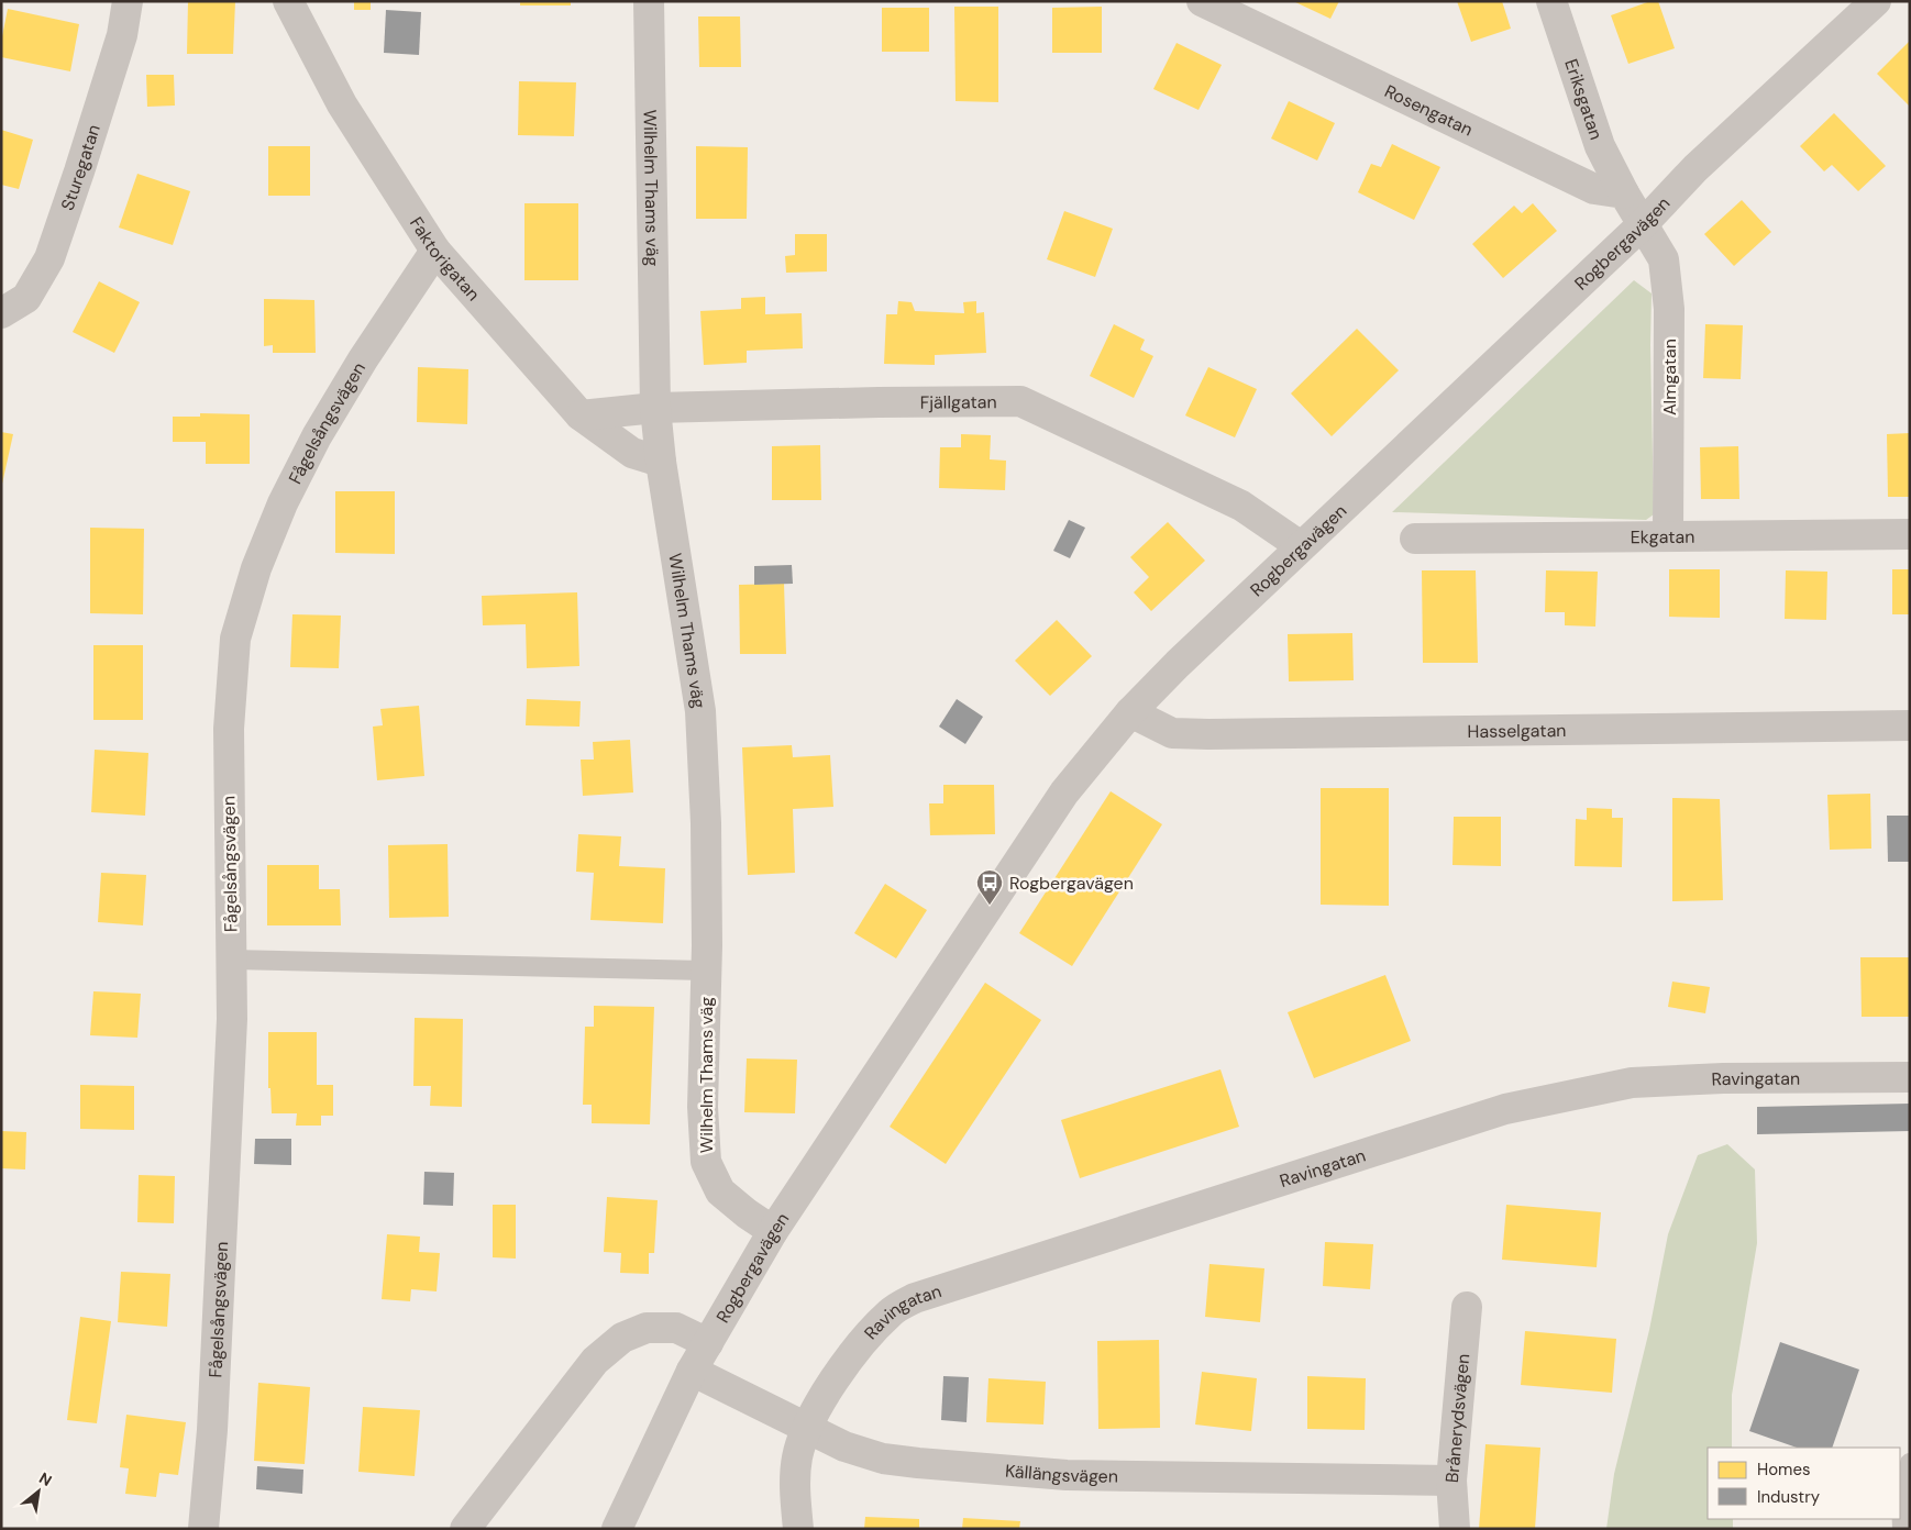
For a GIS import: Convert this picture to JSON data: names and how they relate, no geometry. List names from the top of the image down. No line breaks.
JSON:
{"streets":{"street":["Eriksgatan","Rosengatan","Sturegatan","Wilhelm Thams väg","Rogbergavägen","Faktorigatan","Almgatan","Fjällgatan","Fågelsångsvägen","Ekgatan","Hasselgatan","Ravingatan","Brånerydsvägen","Källängsvägen"]},"crossings":[["Eriksgatan","Rosengatan"],["Wilhelm Thams väg","Rogbergavägen"],["Wilhelm Thams väg","Faktorigatan"],["Wilhelm Thams väg","Fjällgatan"],["Rogbergavägen","Almgatan"],["Rogbergavägen","Fjällgatan"],["Rogbergavägen","Hasselgatan"],["Rogbergavägen","Källängsvägen"],["Faktorigatan","Fjällgatan"],["Faktorigatan","Fågelsångsvägen"],["Almgatan","Ekgatan"],["Ravingatan","Källängsvägen"],["Brånerydsvägen","Källängsvägen"]],"places":{"bus stop":["Rogbergavägen"]},"legend":["Homes","Industry"],"north":"top right"}
